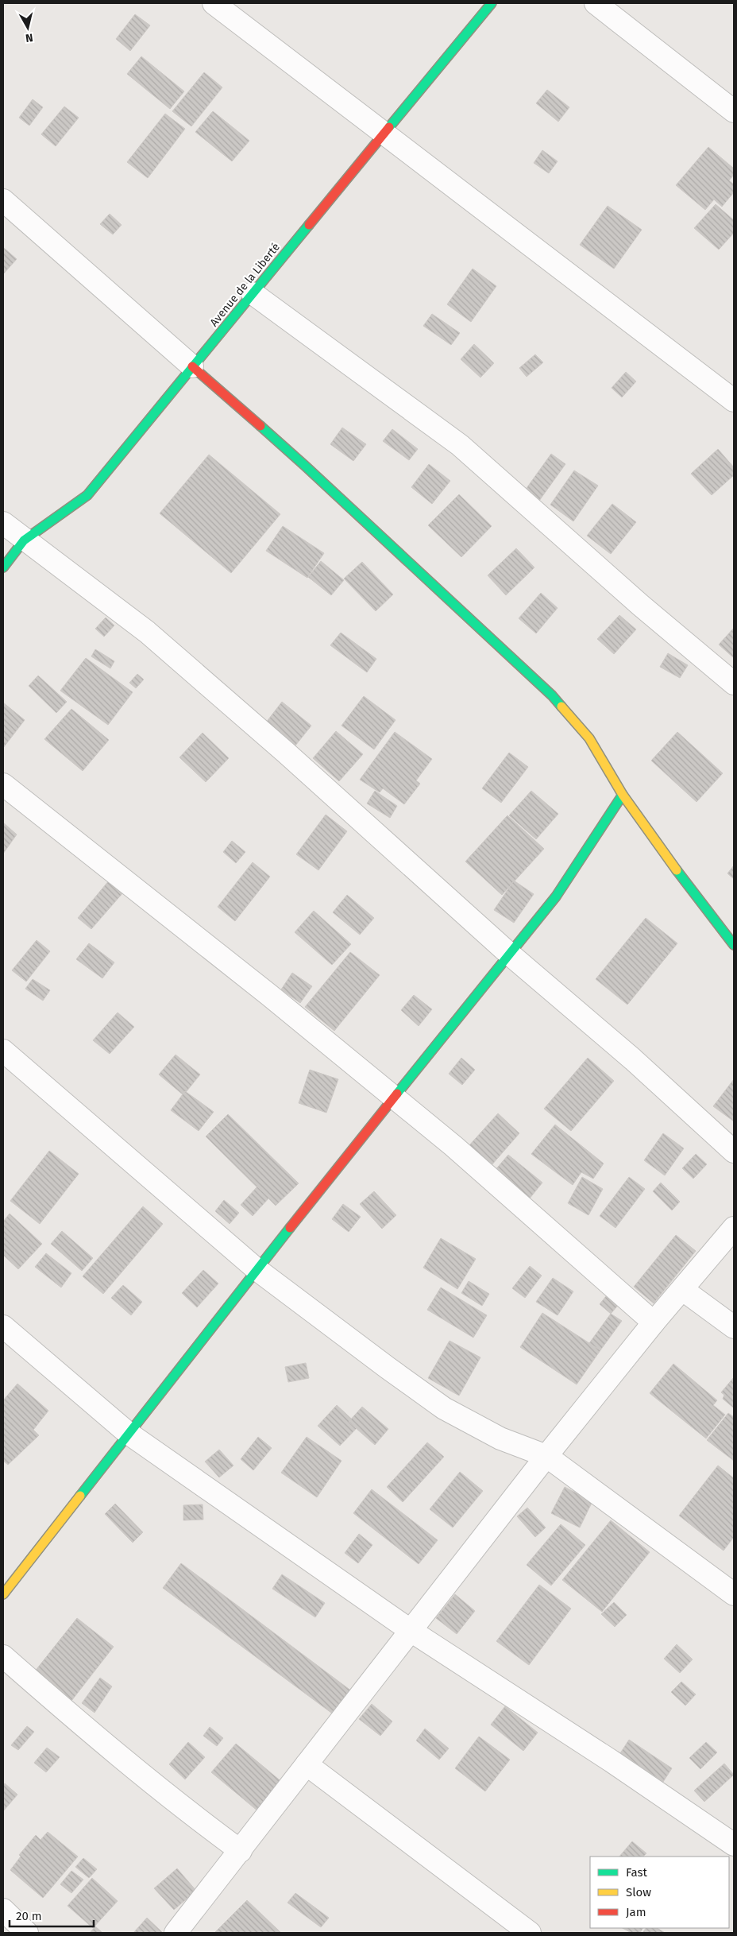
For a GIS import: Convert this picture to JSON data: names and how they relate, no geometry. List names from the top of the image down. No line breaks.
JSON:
{"streets":{"street":["Avenue de la Liberté"]},"legend":["Fast","Slow","Jam"],"scale_bar":"20 m","north":"bottom"}
